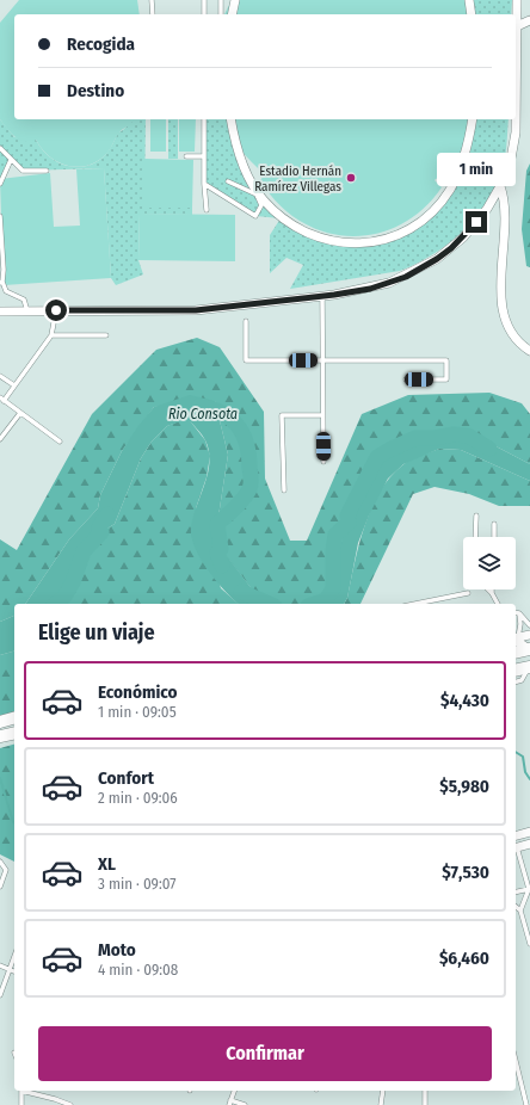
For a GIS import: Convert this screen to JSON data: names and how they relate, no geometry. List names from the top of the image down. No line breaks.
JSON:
{"water":["Rio Consota"],"places":["Estadio Hernán Ramírez Villegas"],"page":{"banner":["Recogida","Destino"],"bubble":"1 min","heading":"Elige un viaje","list":[{"name":"Económico","note":"1 min · 09:05","value":"$4,430"},{"name":"Confort","note":"2 min · 09:06","value":"$5,980"},{"name":"XL","note":"3 min · 09:07","value":"$7,530"},{"name":"Moto","note":"4 min · 09:08","value":"$6,460"}],"buttons":"Confirmar"}}
